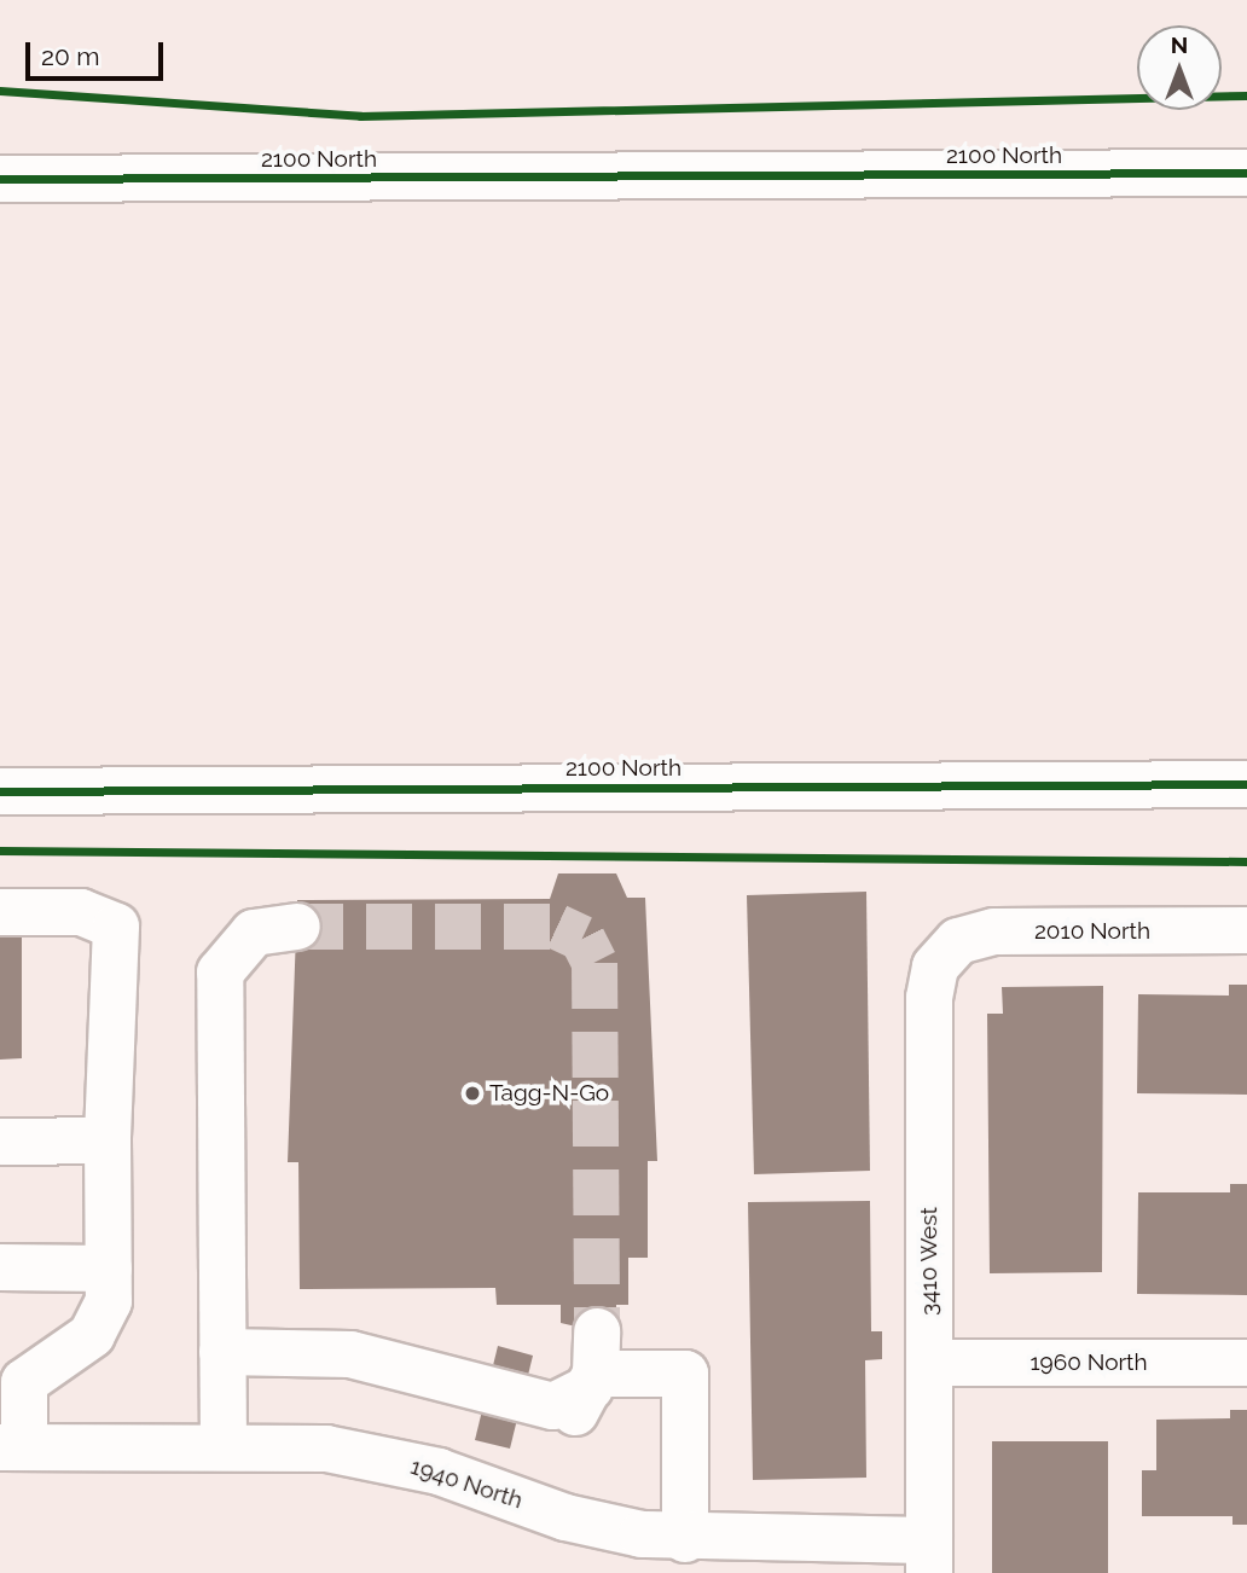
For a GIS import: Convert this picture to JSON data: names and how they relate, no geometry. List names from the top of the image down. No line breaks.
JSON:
{"streets":{"main road":["2100 North","2010 North","3410 West","1960 North","1940 North"]},"crossings":[["2010 North","3410 West"],["3410 West","1960 North"],["3410 West","1940 North"]],"places":["Tagg-N-Go"],"scale_bar":"20 m","north":"top"}
